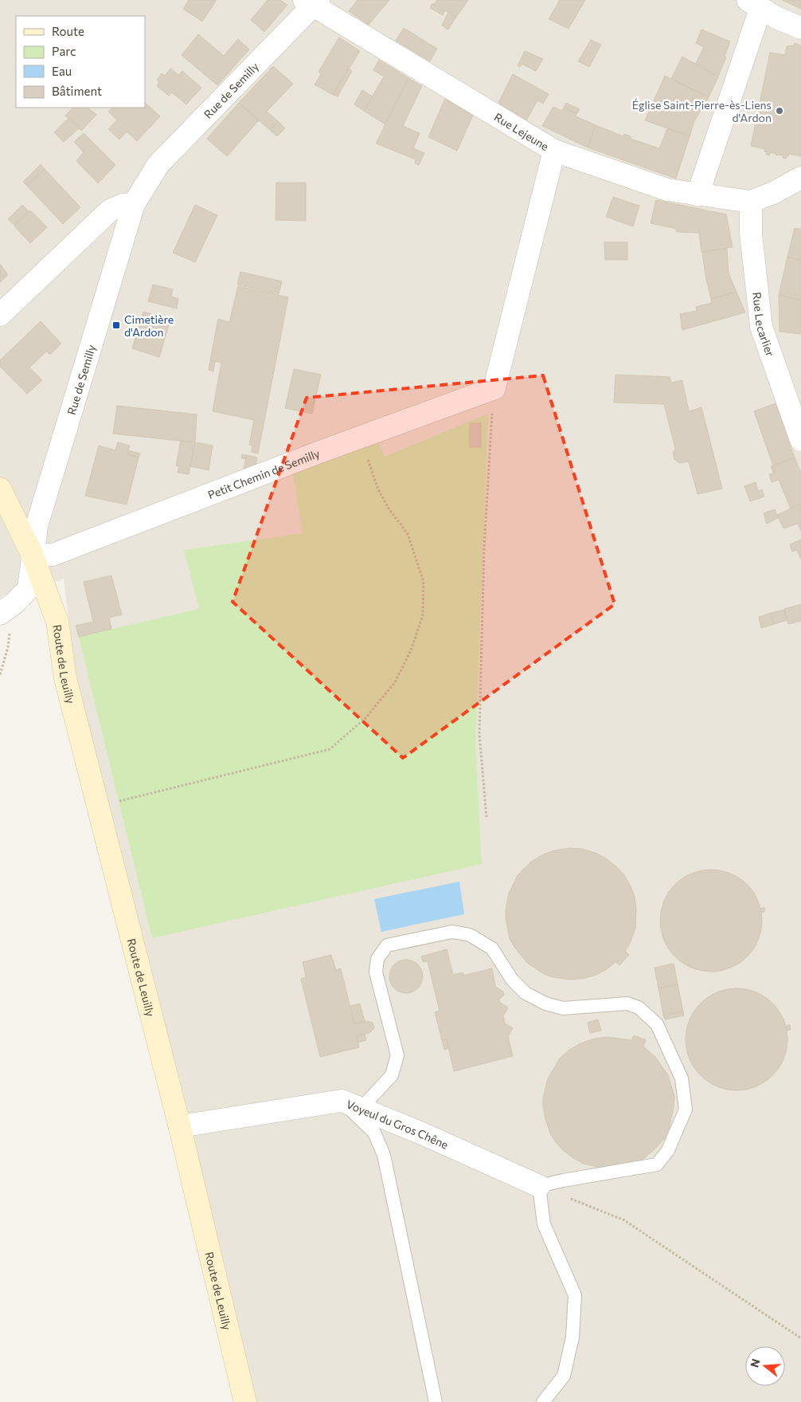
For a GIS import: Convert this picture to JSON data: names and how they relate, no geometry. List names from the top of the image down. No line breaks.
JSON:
{"streets":{"main road":["Route de Leuilly"],"street":["Rue de Semilly","Rue Lejeune","Rue Lecarlier","Petit Chemin de Semilly","Voyeul du Gros Chêne"]},"crossings":[["Rue de Semilly","Rue Lejeune"],["Rue de Semilly","Petit Chemin de Semilly"],["Rue de Semilly","Route de Leuilly"],["Rue Lejeune","Rue Lecarlier"],["Petit Chemin de Semilly","Route de Leuilly"],["Route de Leuilly","Voyeul du Gros Chêne"]],"places":{"other":["Église Saint-Pierre-ès-Liens d'Ardon"],"transit":["Cimetière d'Ardon"]},"legend":["Route","Parc","Eau","Bâtiment"],"north":"left"}
